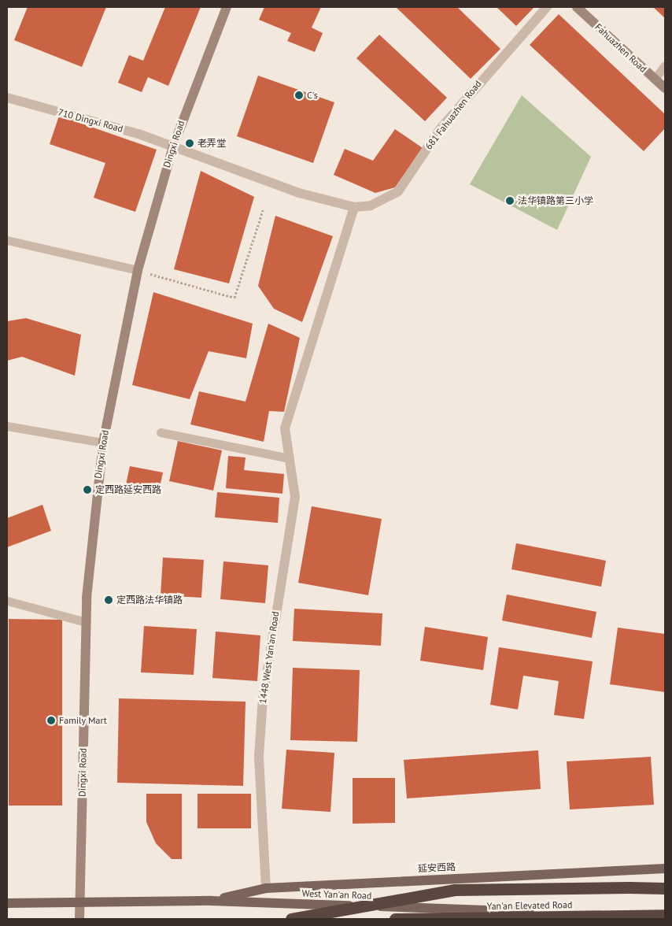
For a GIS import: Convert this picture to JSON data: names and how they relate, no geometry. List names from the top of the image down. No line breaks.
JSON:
{"streets":{"highway":["Yan'an Elevated Road"],"main road":["延安西路","West Yan'an Road"],"street":["Fahuazhen Road","681 Fahuazhen Road","710 Dingxi Road","Dingxi Road","1448 West Yan'an Road"]},"crossings":[["681 Fahuazhen Road","710 Dingxi Road"],["681 Fahuazhen Road","1448 West Yan'an Road"],["710 Dingxi Road","Dingxi Road"],["710 Dingxi Road","1448 West Yan'an Road"],["Dingxi Road","West Yan'an Road"],["1448 West Yan'an Road","延安西路"],["延安西路","West Yan'an Road"],["West Yan'an Road","Yan'an Elevated Road"]],"places":["C's","老弄堂","法华镇路第三小学","定西路延安西路","定西路法华镇路","Family Mart"]}
